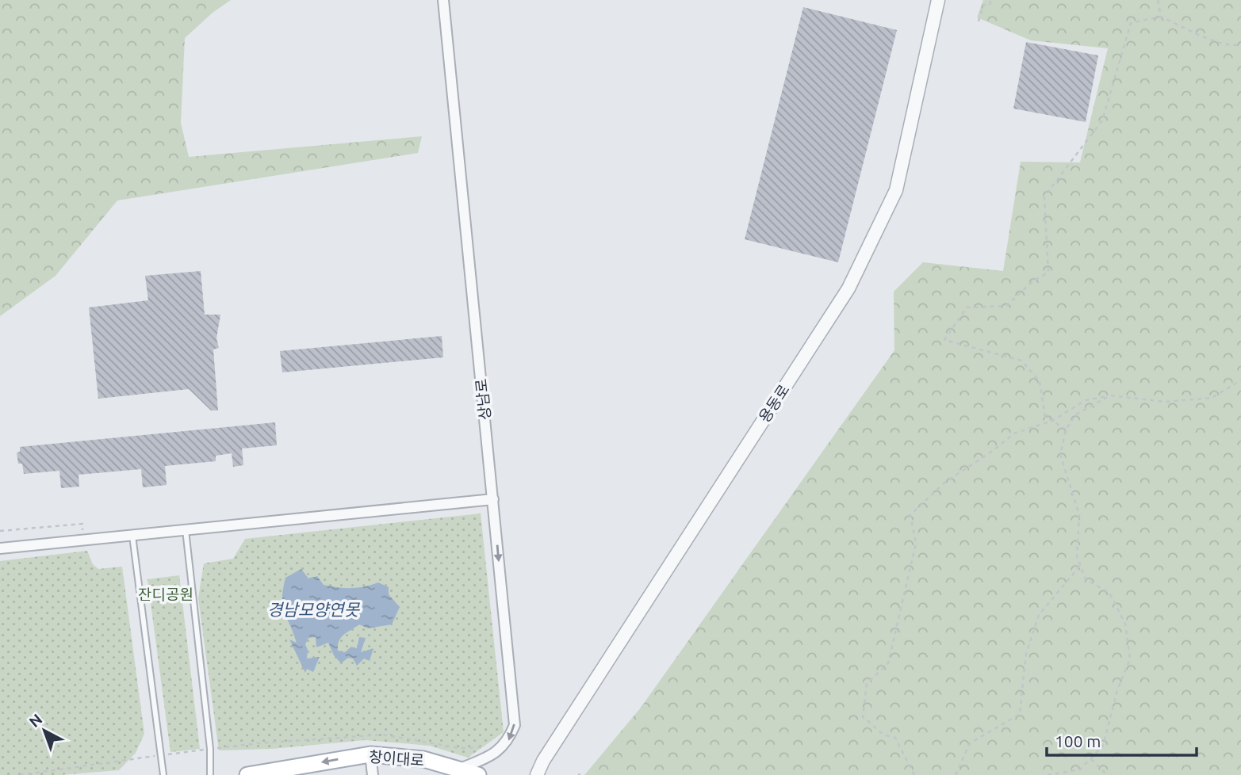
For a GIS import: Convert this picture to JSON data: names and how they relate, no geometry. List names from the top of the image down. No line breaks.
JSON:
{"streets":{"main road":["창이대로"],"street":["상남로","용동로"]},"crossings":[["상남로","창이대로"]],"one_way":["창이대로"],"water":["경남모양연못"],"parks":["잔디공원"],"scale_bar":"100 m","north":"top left"}
